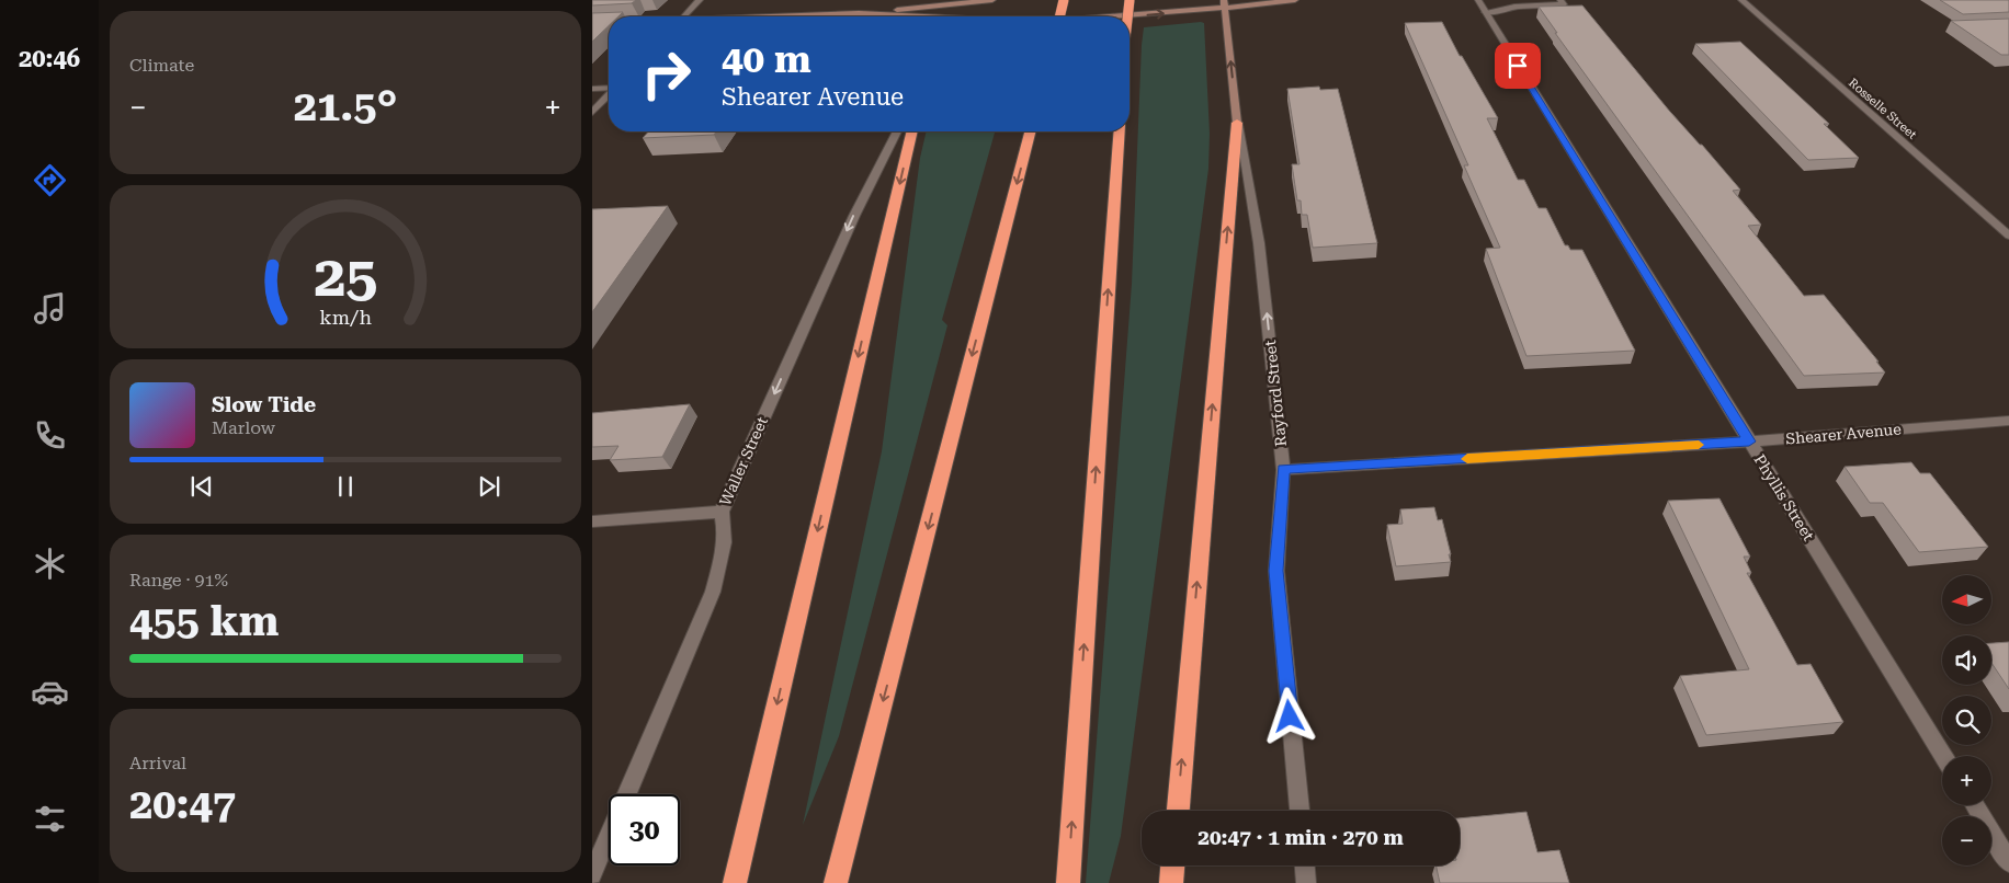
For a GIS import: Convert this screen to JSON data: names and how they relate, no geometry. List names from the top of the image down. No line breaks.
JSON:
{"streets":{"main road":["Rayford Street"],"street":["Rosselle Street","Shearer Avenue","Waller Street","Phyllis Street"]},"crossings":[["Rayford Street","Shearer Avenue"],["Shearer Avenue","Phyllis Street"]],"one_way":["Rayford Street","Waller Street"],"north":"left","page":{"tabs":"20:46","tile":["Climate",["Range · 91%","455 km"],["Arrival","20:47"]],"turn":["40 m","Shearer Avenue"],"heat":["−","21.5°","+"],"song":["Slow Tide","Marlow"],"map_buttons":["+","−"],"limit":"30","trip":"20:47 · 1 min · 270 m","gauge":["25","km/h"]}}
